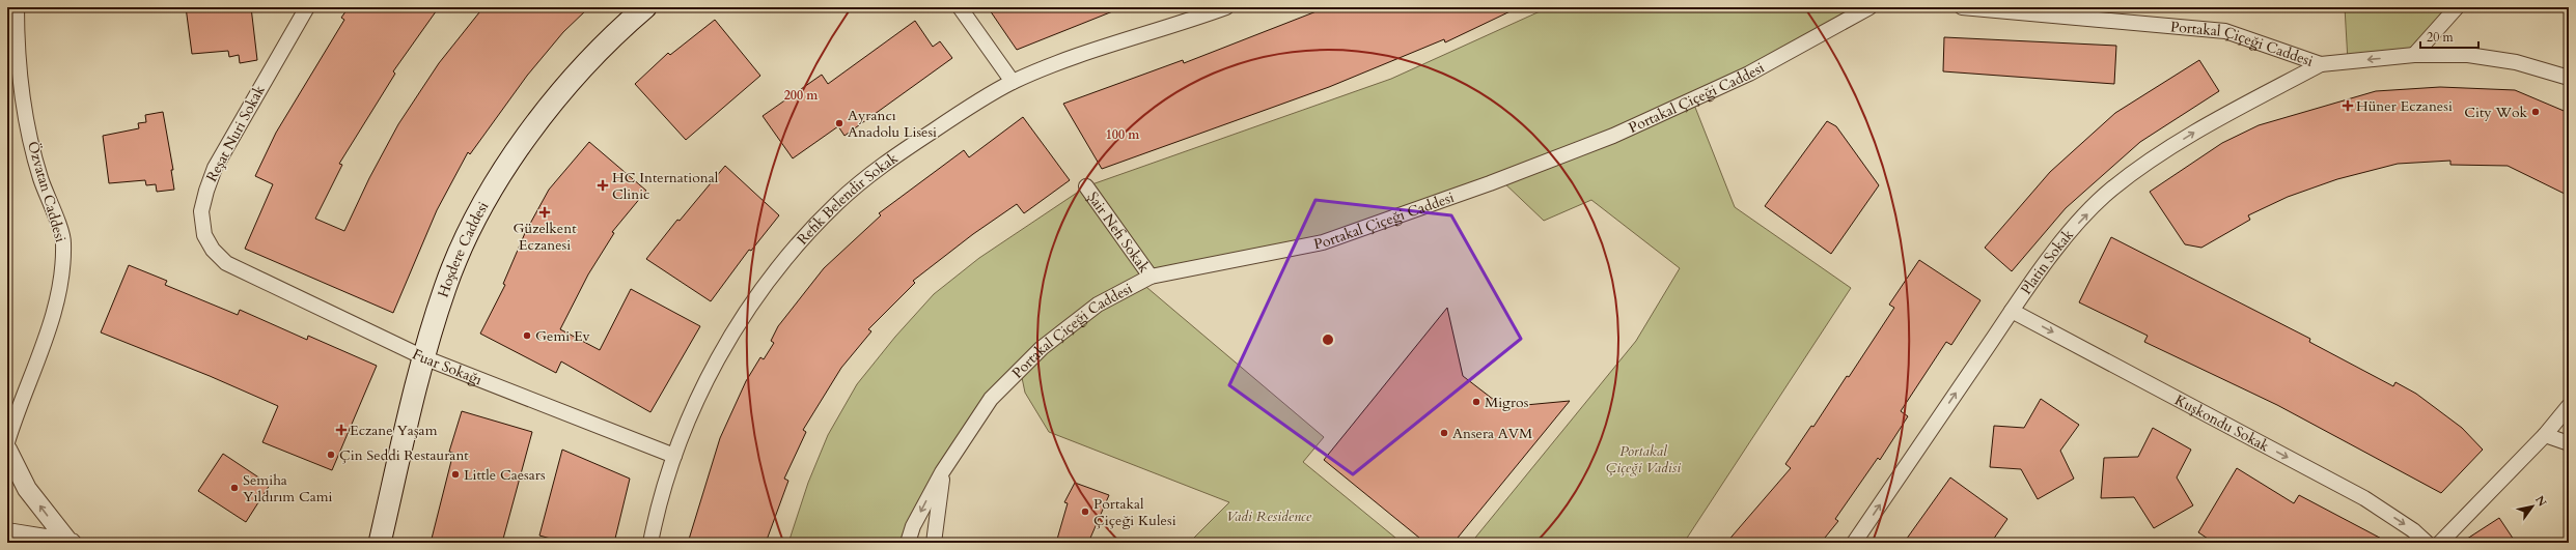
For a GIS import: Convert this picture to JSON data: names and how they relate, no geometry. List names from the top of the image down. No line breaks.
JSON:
{"streets":{"main road":["Hoşdere Caddesi"],"street":["Portakal Çiçeği Caddesi","Reşat Nuri Sokak","Özvatan Caddesi","Refik Belendir Sokak","Şair Nefi Sokak","Platin Sokak","Fuar Sokağı","Kuşkondu Sokak"]},"crossings":[["Portakal Çiçeği Caddesi","Şair Nefi Sokak"],["Portakal Çiçeği Caddesi","Platin Sokak"],["Reşat Nuri Sokak","Fuar Sokağı"],["Refik Belendir Sokak","Fuar Sokağı"],["Hoşdere Caddesi","Fuar Sokağı"],["Platin Sokak","Kuşkondu Sokak"]],"one_way":["Platin Sokak","Kuşkondu Sokak"],"parks":["Portakal Çiçeği Vadisi","Vadi Residence"],"places":{"health":["Hüner Eczanesi","HC International Clinic","Güzelkent Eczanesi","Eczane Yaşam"],"other":["City Wok","Ayrancı Anadolu Lisesi","Gemi Ev","Migros","Ansera AVM","Çin Seddi Restaurant","Little Caesars","Semiha Yıldırım Cami","Portakal Çiçeği Kulesi"]},"scale_bar":"20 m","north":"top right","rings":["200 m","100 m"]}
